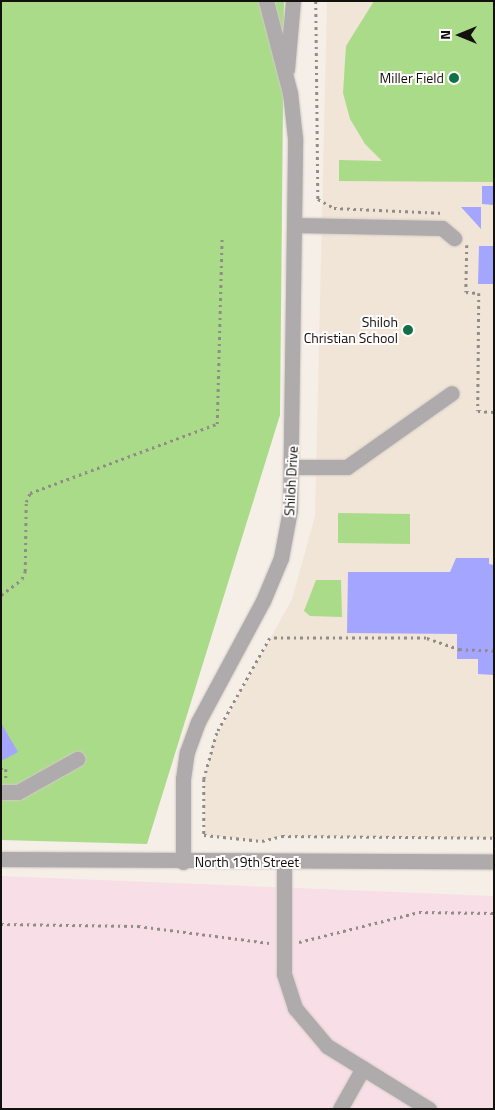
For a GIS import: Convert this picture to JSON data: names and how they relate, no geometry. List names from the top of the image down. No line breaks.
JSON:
{"streets":{"street":["Shiloh Drive","North 19th Street"]},"crossings":[["Shiloh Drive","North 19th Street"]],"places":["Miller Field","Shiloh Christian School"],"north":"left"}
